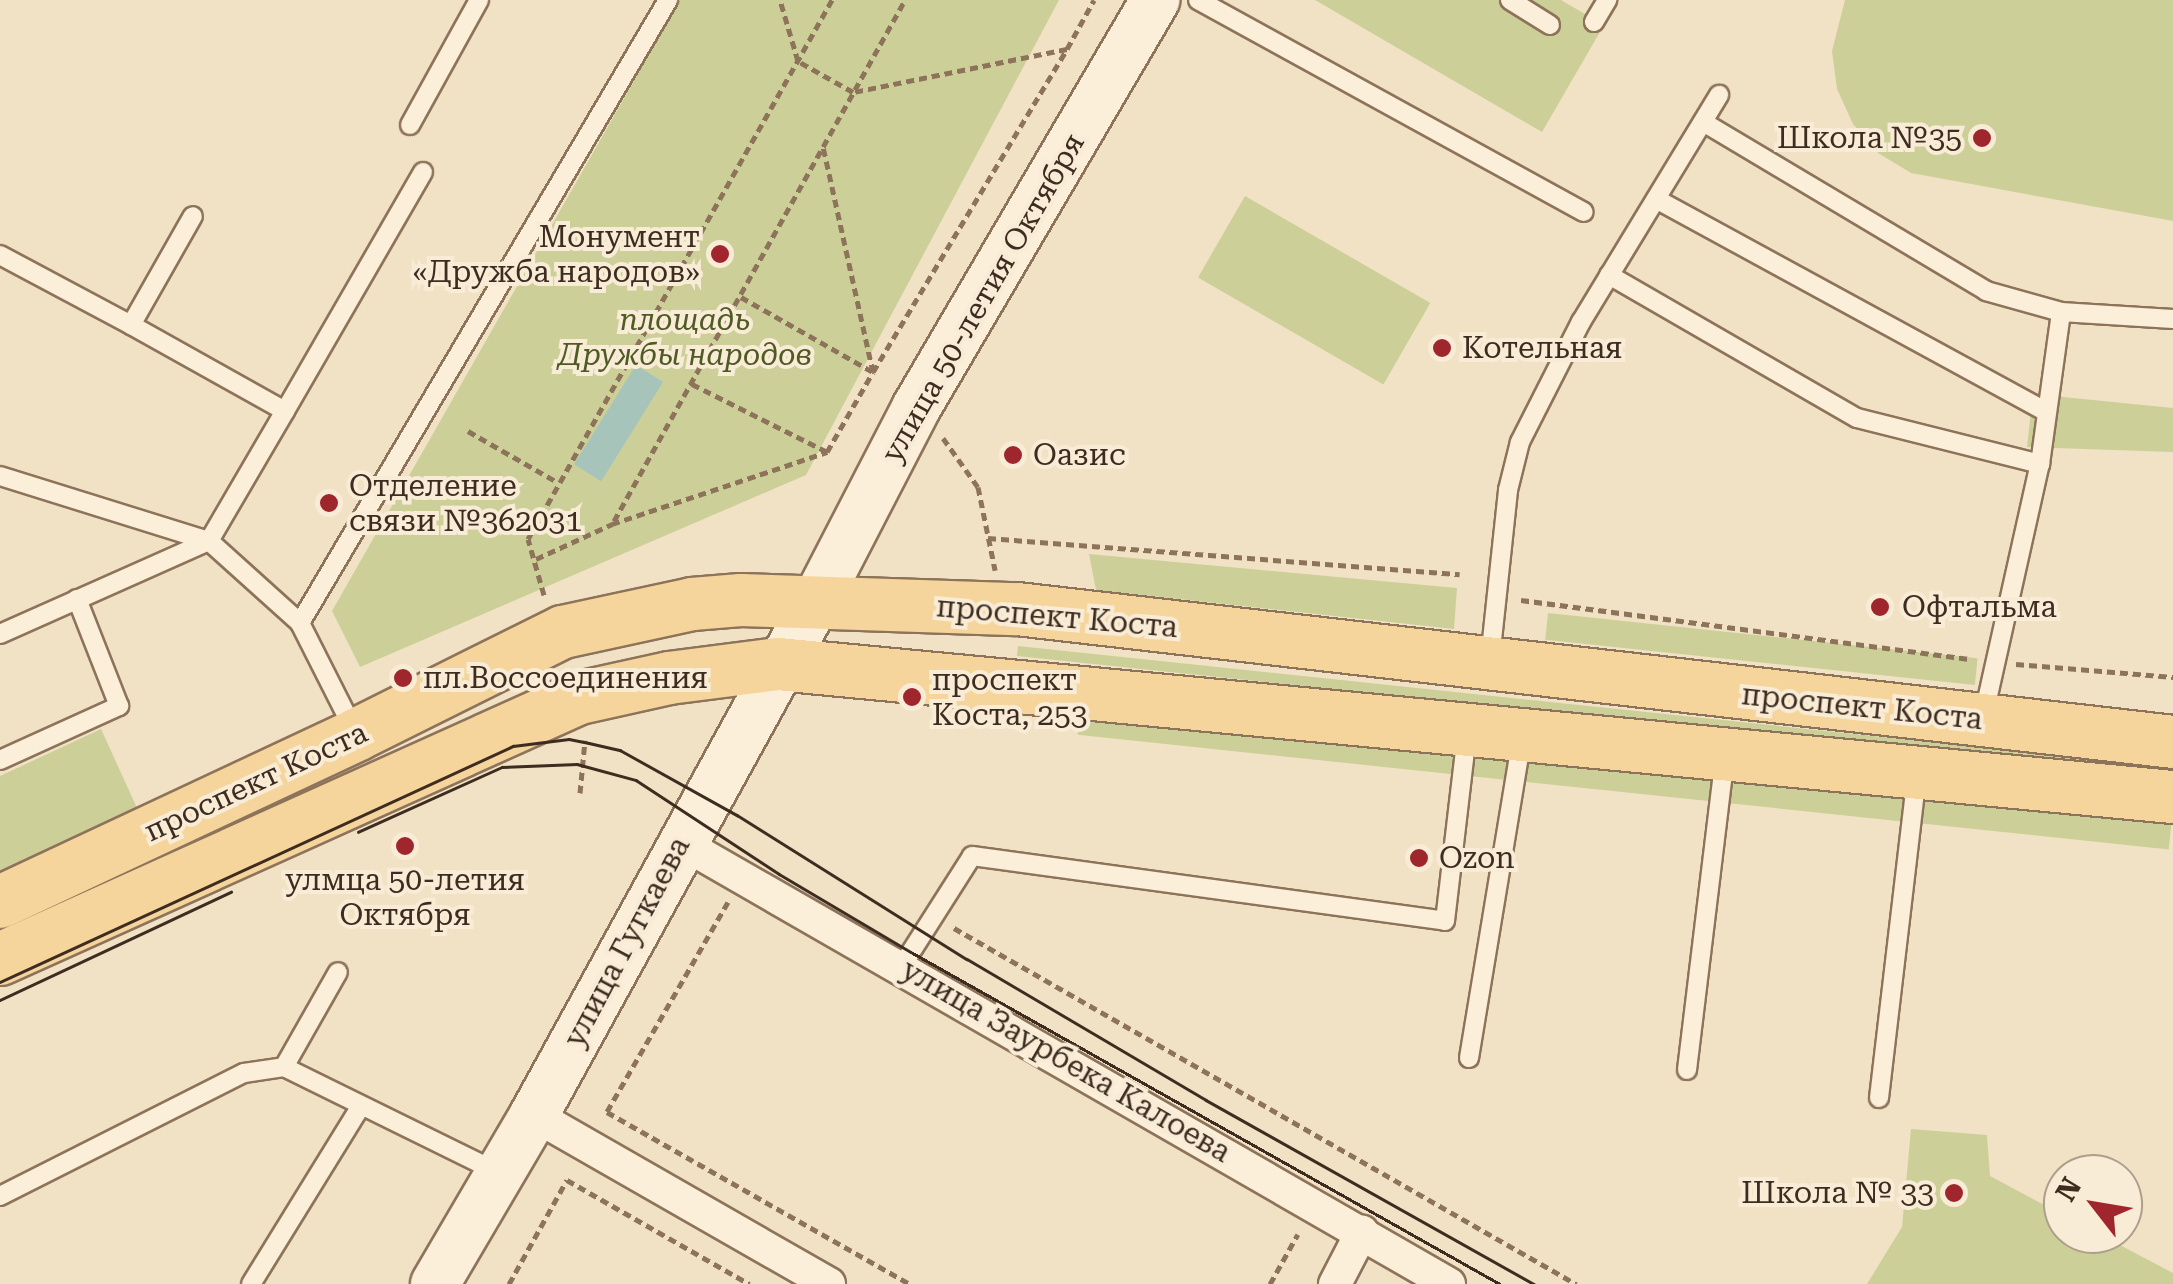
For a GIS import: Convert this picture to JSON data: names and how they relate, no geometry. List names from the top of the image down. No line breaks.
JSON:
{"streets":{"main road":["проспект Коста"],"street":["улица 50-летия Октября","улица Гугкаева","улица Заурбека Калоева"]},"crossings":[["улица 50-летия Октября","проспект Коста"],["улица 50-летия Октября","улица Гугкаева"],["проспект Коста","улица Гугкаева"],["улица Гугкаева","улица Заурбека Калоева"]],"parks":["площадь Дружбы народов"],"places":["Школа №35","Монумент «Дружба народов»","Котельная","Оазис","Отделение связи №362031","Офтальма","пл.Воссоединения","проспект Коста, 253","улмца 50-летия Октября","Ozon","Школа № 33"],"north":"top left"}
